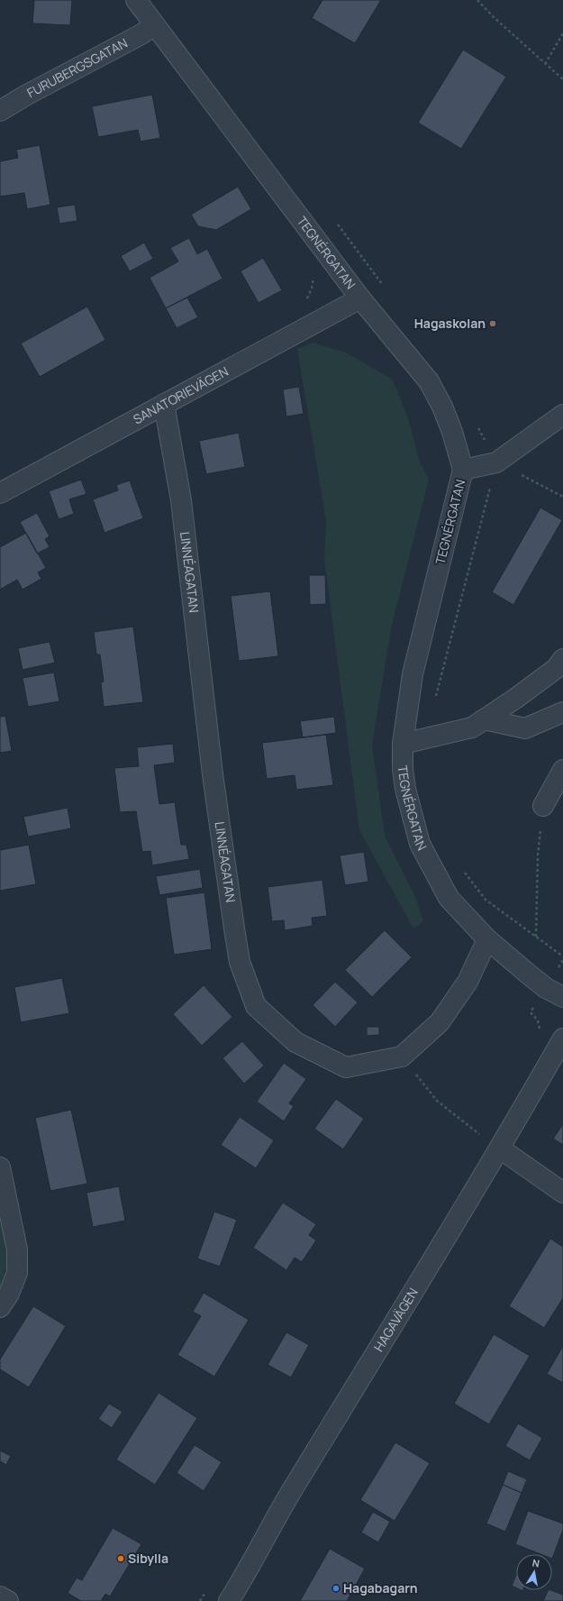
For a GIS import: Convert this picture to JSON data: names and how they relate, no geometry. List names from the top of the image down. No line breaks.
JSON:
{"streets":{"street":["FURUBERGSGATAN","TEGNÉRGATAN","SANATORIEVÄGEN","LINNÉAGATAN","HAGAVÄGEN"]},"crossings":[["FURUBERGSGATAN","TEGNÉRGATAN"],["TEGNÉRGATAN","SANATORIEVÄGEN"],["SANATORIEVÄGEN","LINNÉAGATAN"]],"places":["Hagaskolan","Sibylla","Hagabagarn"],"north":"top"}
